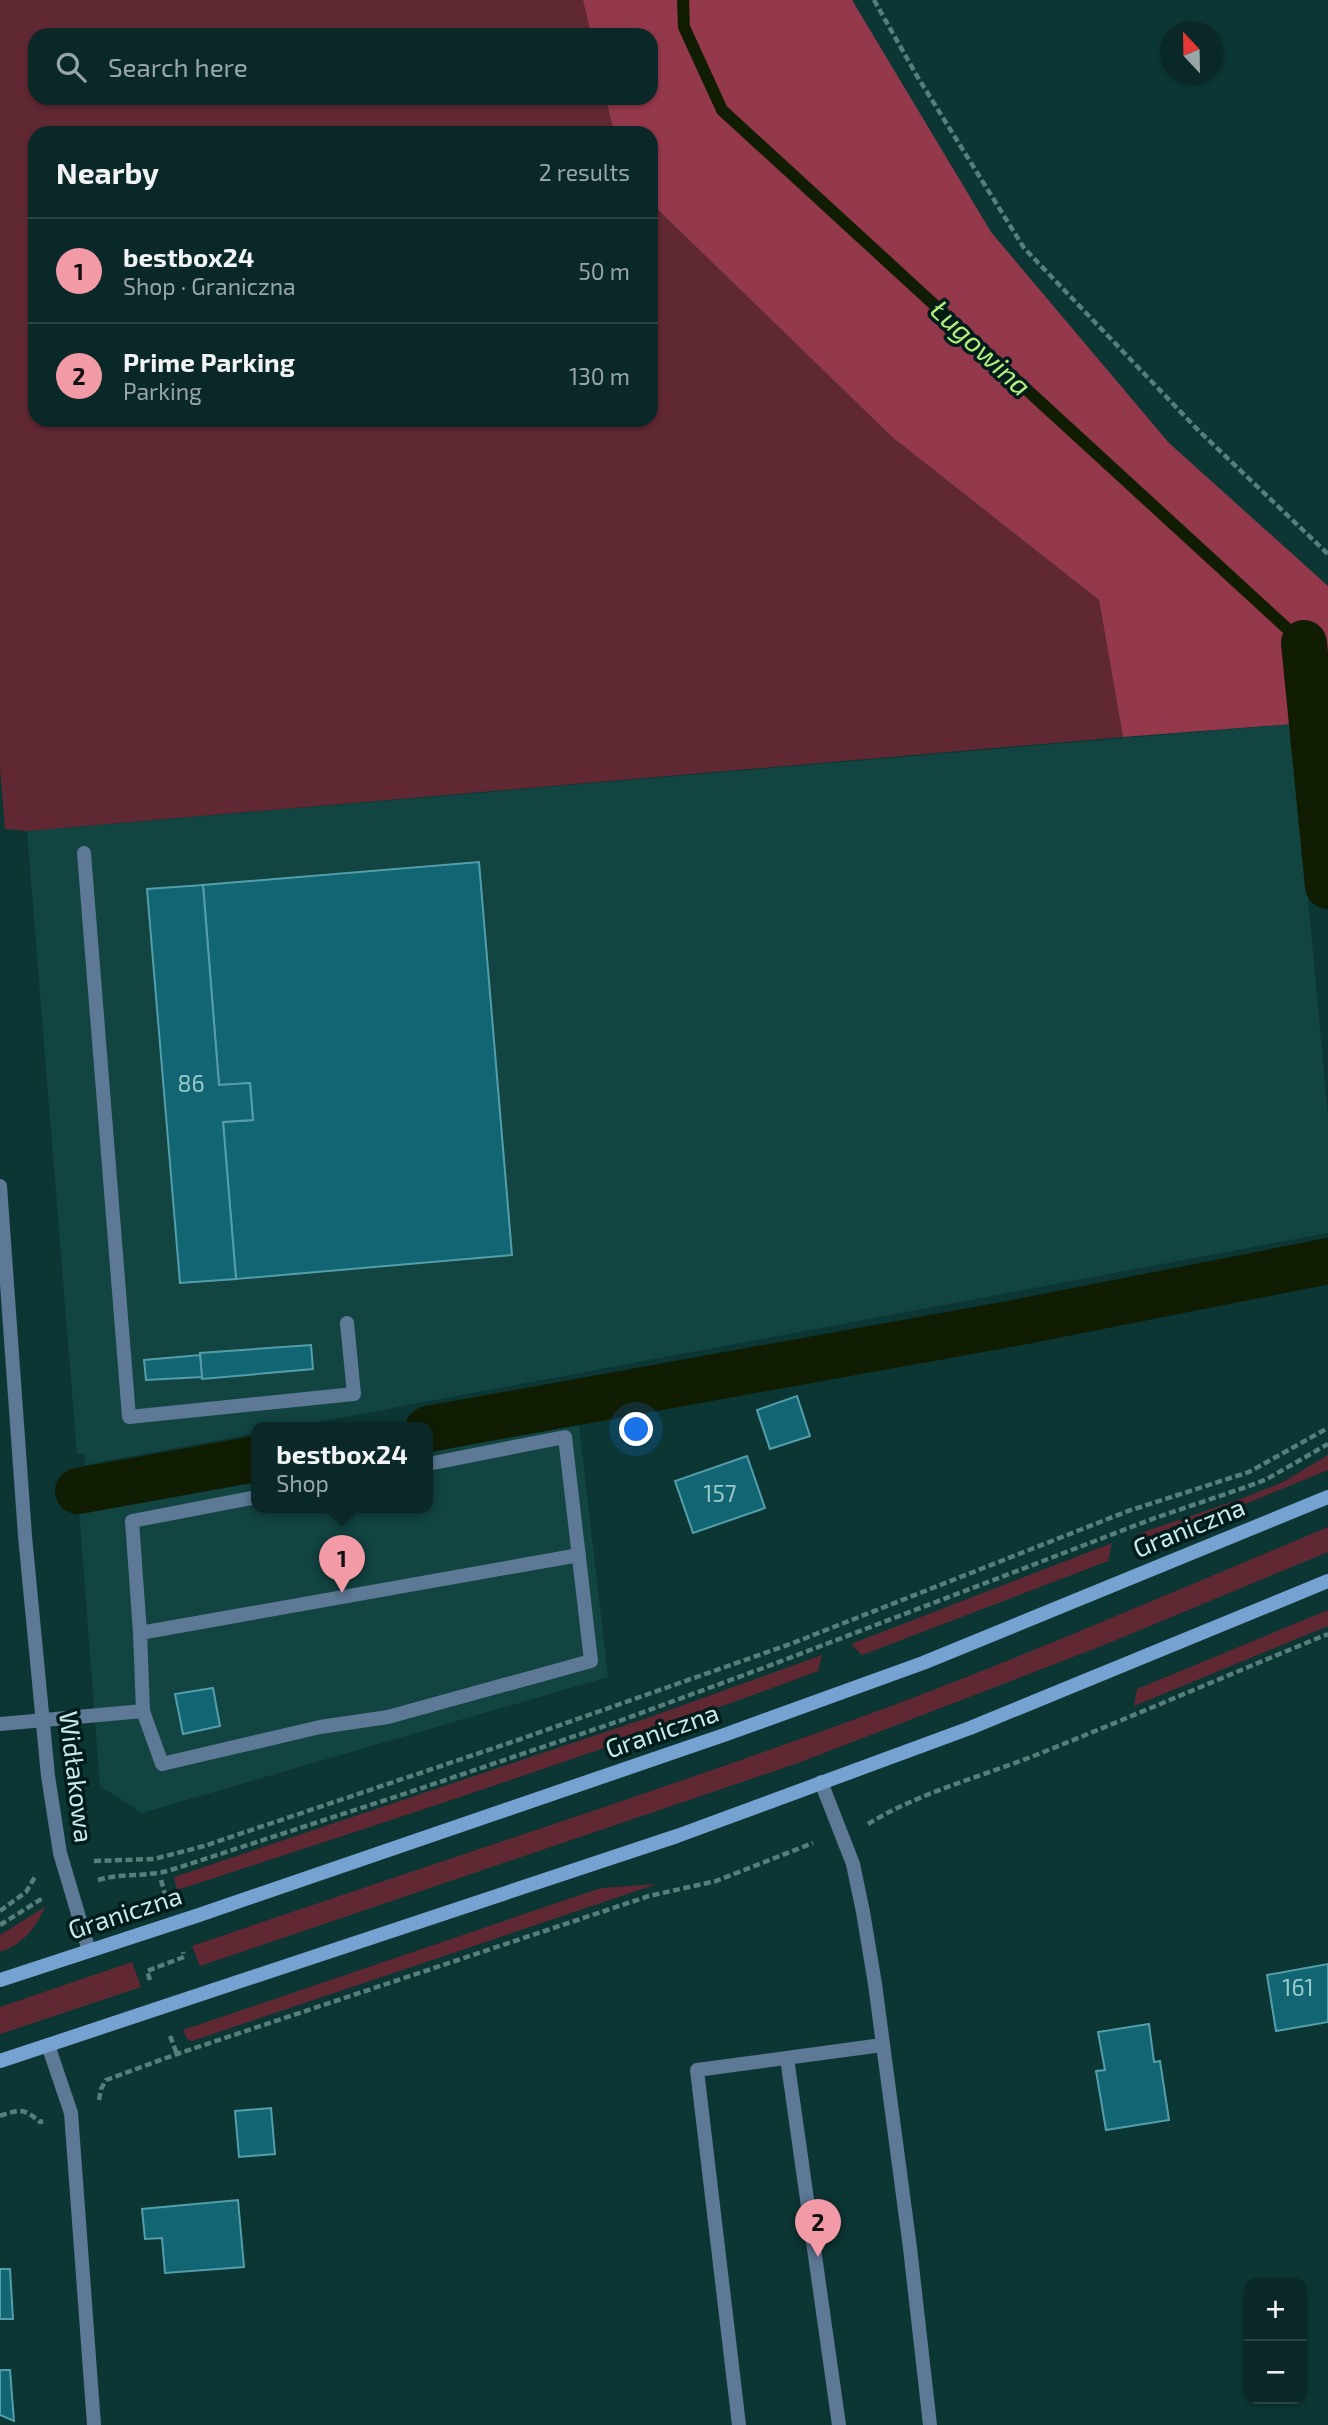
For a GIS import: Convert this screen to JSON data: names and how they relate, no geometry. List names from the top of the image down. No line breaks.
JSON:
{"streets":{"main road":["Graniczna"],"street":["Widłakowa"]},"crossings":[["Graniczna","Widłakowa"]],"water":["Ługowina"],"house_numbers":["86","157","161"],"north":"top","page":{"search":"Search here","heading":["Nearby","2 results"],"list":[{"mark":"1","name":"bestbox24","note":"Shop · Graniczna","value":"50 m"},{"mark":"2","name":"Prime Parking","note":"Parking","value":"130 m"}],"popup":["bestbox24","Shop"],"pins":["1","2"],"map_buttons":["+","−"]}}
